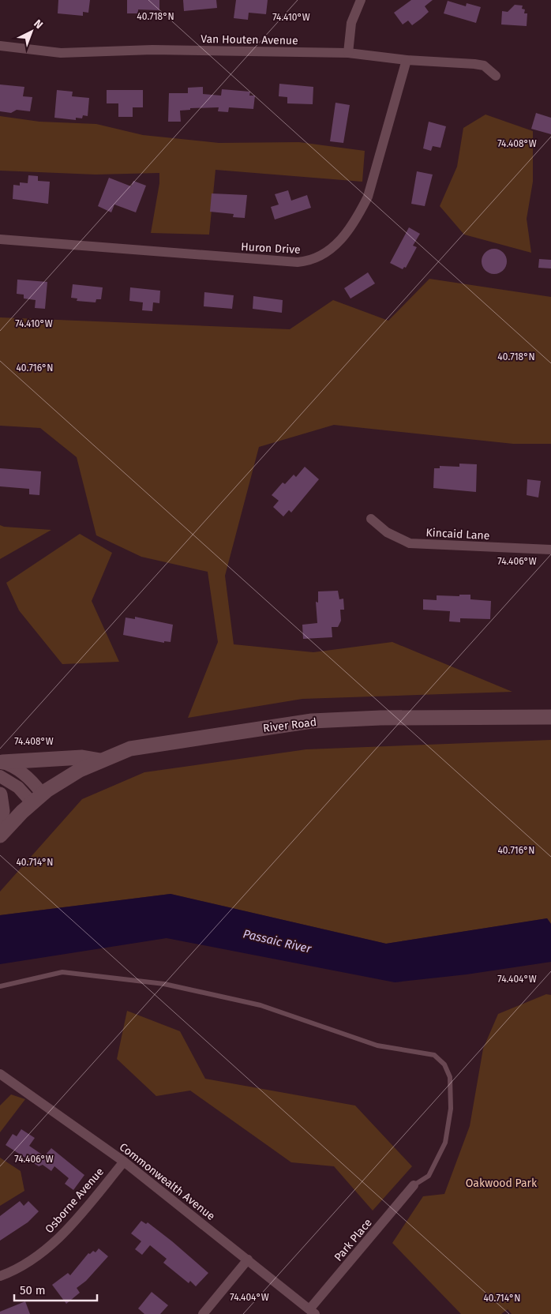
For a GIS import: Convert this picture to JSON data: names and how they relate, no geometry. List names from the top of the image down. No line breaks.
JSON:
{"streets":{"main road":["River Road"],"street":["Van Houten Avenue","Huron Drive","Kincaid Lane","Commonwealth Avenue","Osborne Avenue","Park Place"]},"crossings":[["Van Houten Avenue","Huron Drive"],["Commonwealth Avenue","Osborne Avenue"],["Commonwealth Avenue","Park Place"]],"water":["Passaic River"],"parks":["Oakwood Park"],"scale_bar":"50 m","north":"top right","coordinates":["40.718°N","74.410°W","74.408°W","40.716°N","74.406°W","40.714°N","74.404°W"]}
